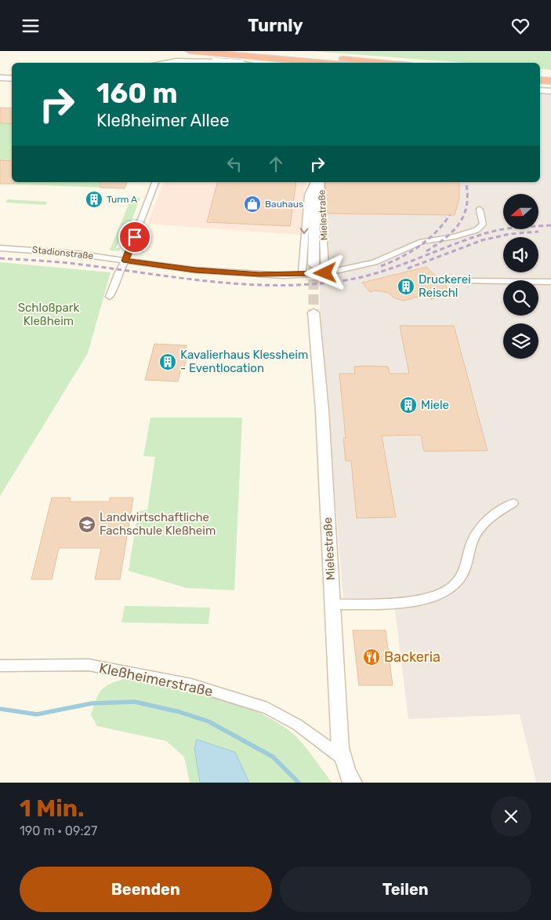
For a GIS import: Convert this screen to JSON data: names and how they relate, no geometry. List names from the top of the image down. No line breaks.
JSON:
{"streets":{"street":["Mielestraße","Stadionstraße","Kleßheimerstraße"]},"crossings":[["Mielestraße","Stadionstraße"],["Mielestraße","Kleßheimerstraße"]],"parks":["Schloßpark Kleßheim"],"places":{"building":["Turm A","Druckerei Reischl","Kavalierhaus Klessheim - Eventlocation","Miele"],"shop":["Bauhaus"],"school or university":["Landwirtschaftliche Fachschule Kleßheim"],"restaurant":["Backeria"]},"north":"left","page":{"header":"Turnly","turn":["160 m","Kleßheimer Allee"],"heading":["1 Min.","190 m · 09:27"],"buttons":["Beenden","Teilen"]}}
